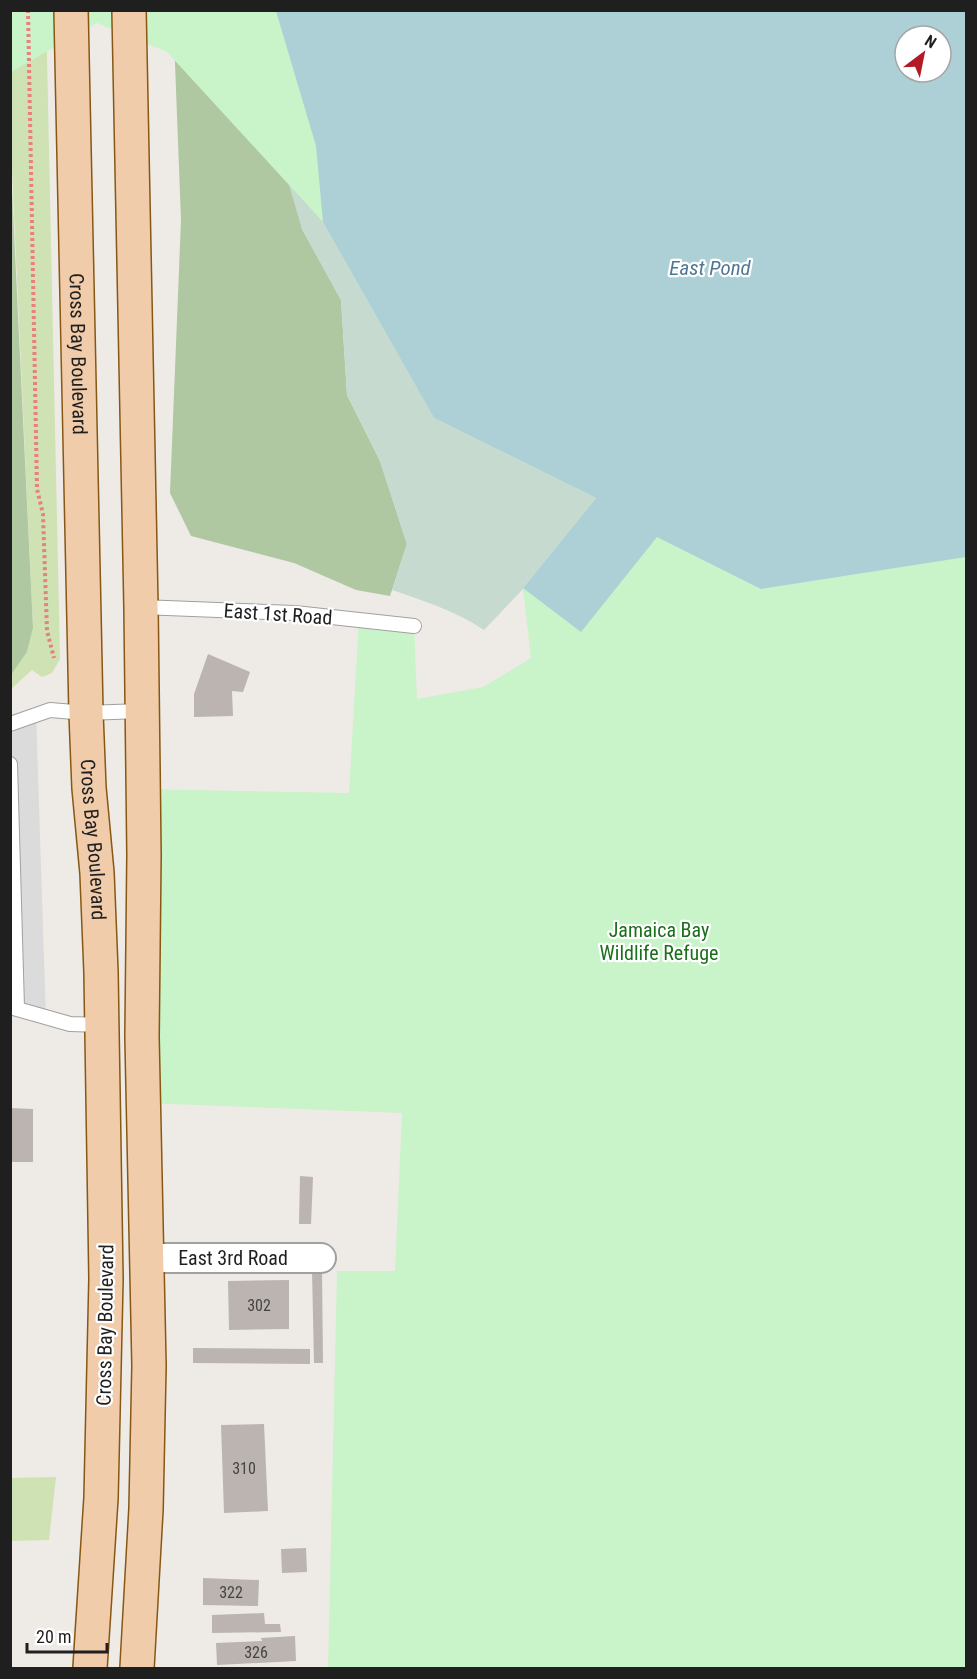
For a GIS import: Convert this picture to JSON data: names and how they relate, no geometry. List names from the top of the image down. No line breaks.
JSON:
{"streets":{"main road":["Cross Bay Boulevard"],"street":["East 3rd Road"],"lane":["East 1st Road"]},"crossings":[["Cross Bay Boulevard","East 1st Road"],["Cross Bay Boulevard","East 3rd Road"]],"water":["East Pond"],"parks":["Jamaica Bay Wildlife Refuge"],"house_numbers":["302","310","322","326"],"scale_bar":"20 m","north":"top right"}
